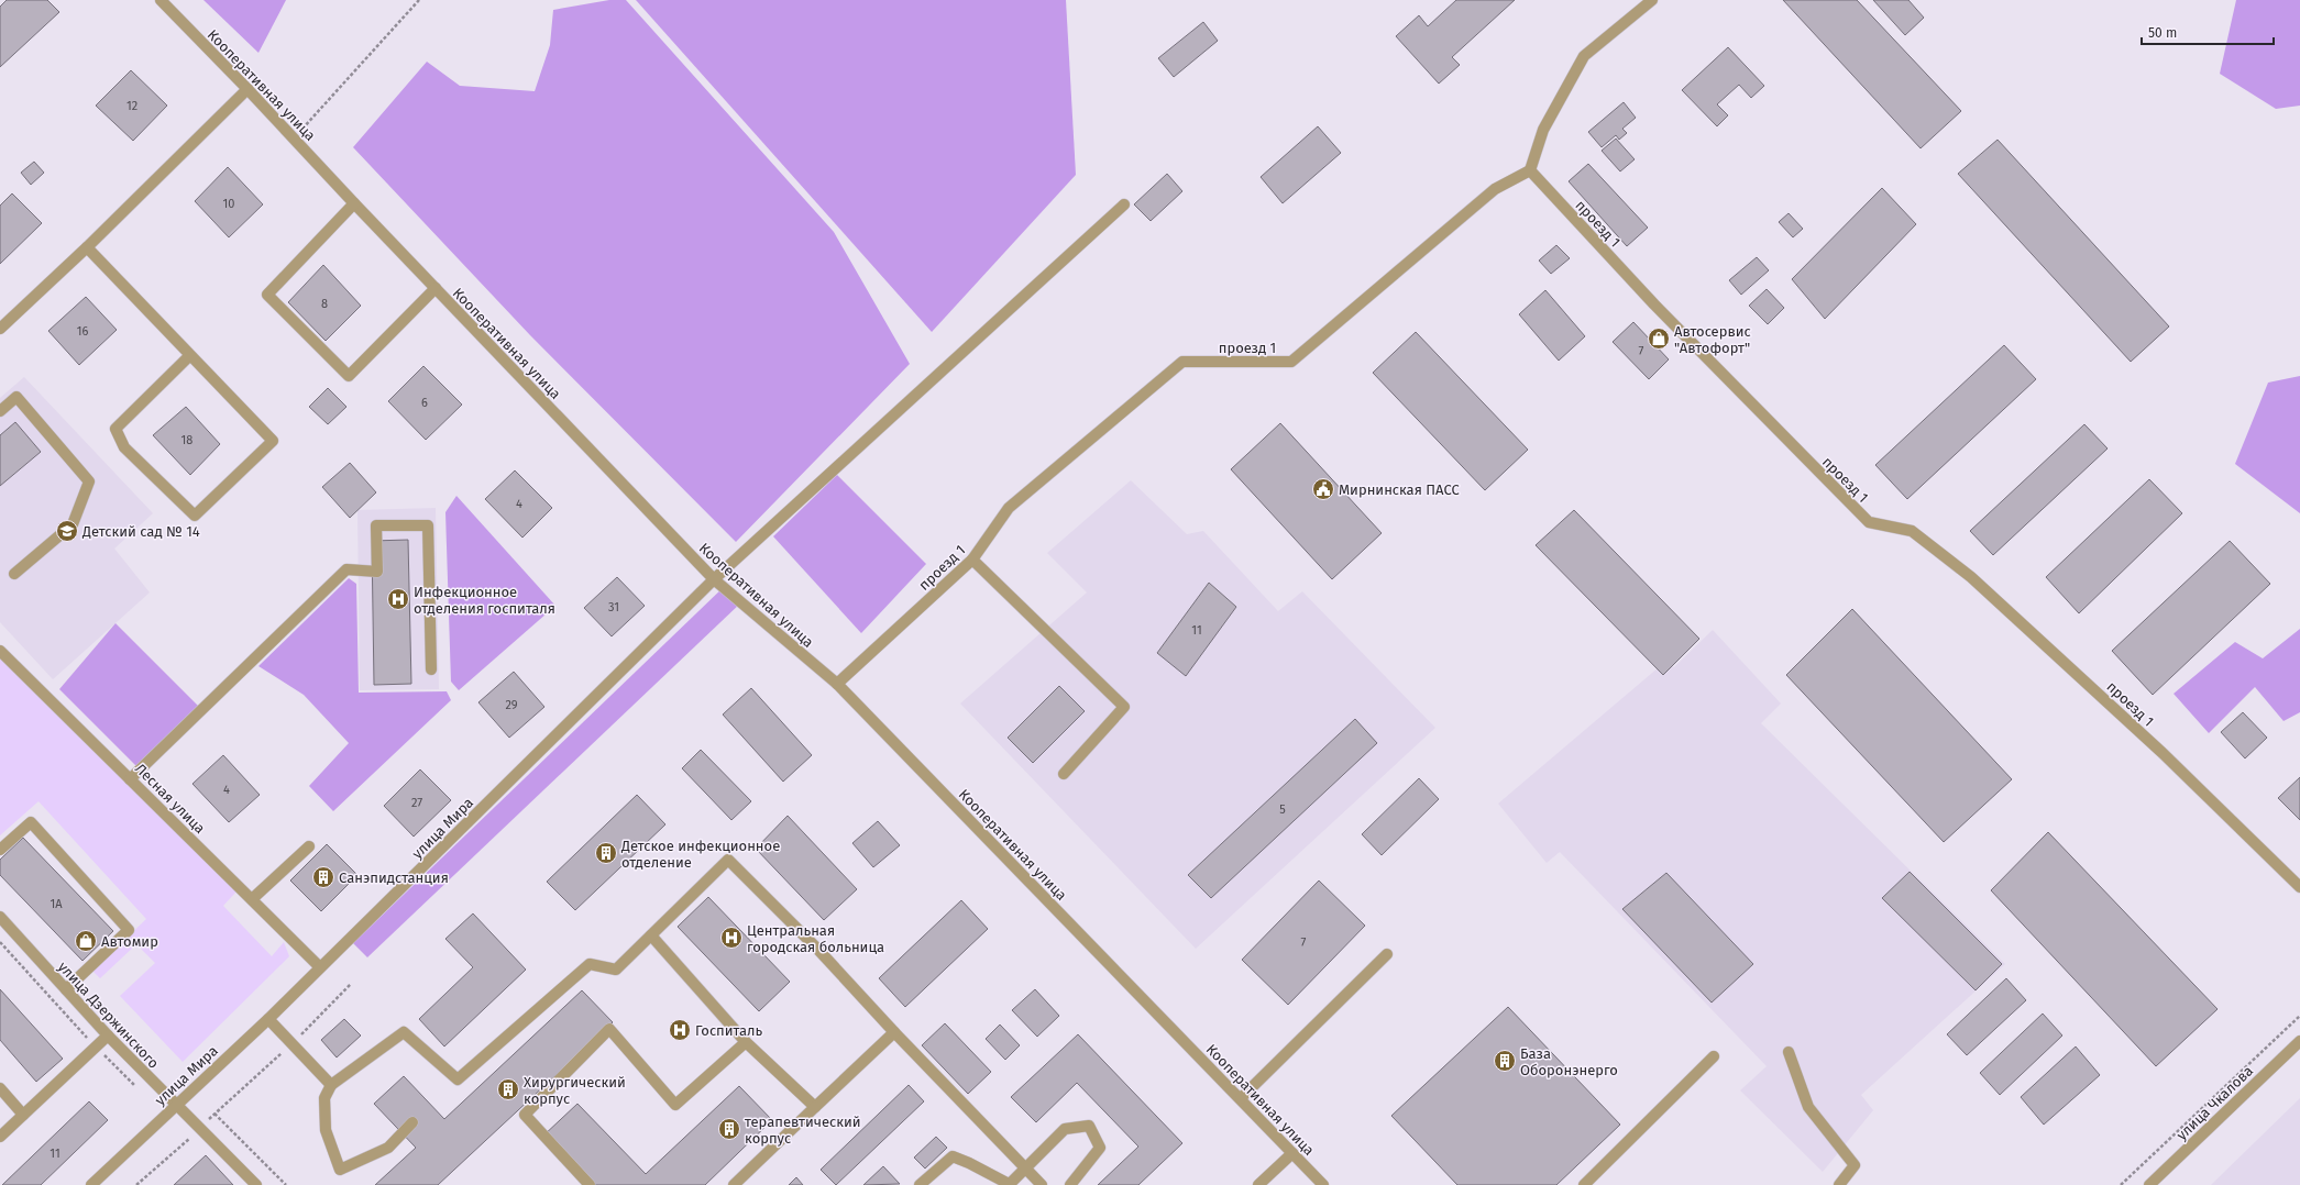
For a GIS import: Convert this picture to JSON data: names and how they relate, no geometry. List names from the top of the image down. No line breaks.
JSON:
{"streets":{"street":["Кооперативная улица","проезд 1","Лесная улица","улица Мира","улица Дзержинского","улица Чкалова"]},"crossings":[["Кооперативная улица","проезд 1"],["Кооперативная улица","улица Мира"],["Лесная улица","улица Мира"],["улица Мира","улица Дзержинского"]],"places":{"shop":["Автосервис \"Автофорт\"","Автомир"],"public building":["Мирнинская ПАСС"],"school or university":["Детский сад № 14"],"hospital":["Инфекционное отделения госпиталя","Центральная городская больница","Госпиталь"],"building":["Детское инфекционное отделение","Санэпидстанция","База Оборонэнерго","Хирургический корпус","терапевтический корпус"]},"house_numbers":["12","10","8","16","7","6","18","4","31","11","29","4","27","5","1А","7","11"],"scale_bar":"50 m"}
